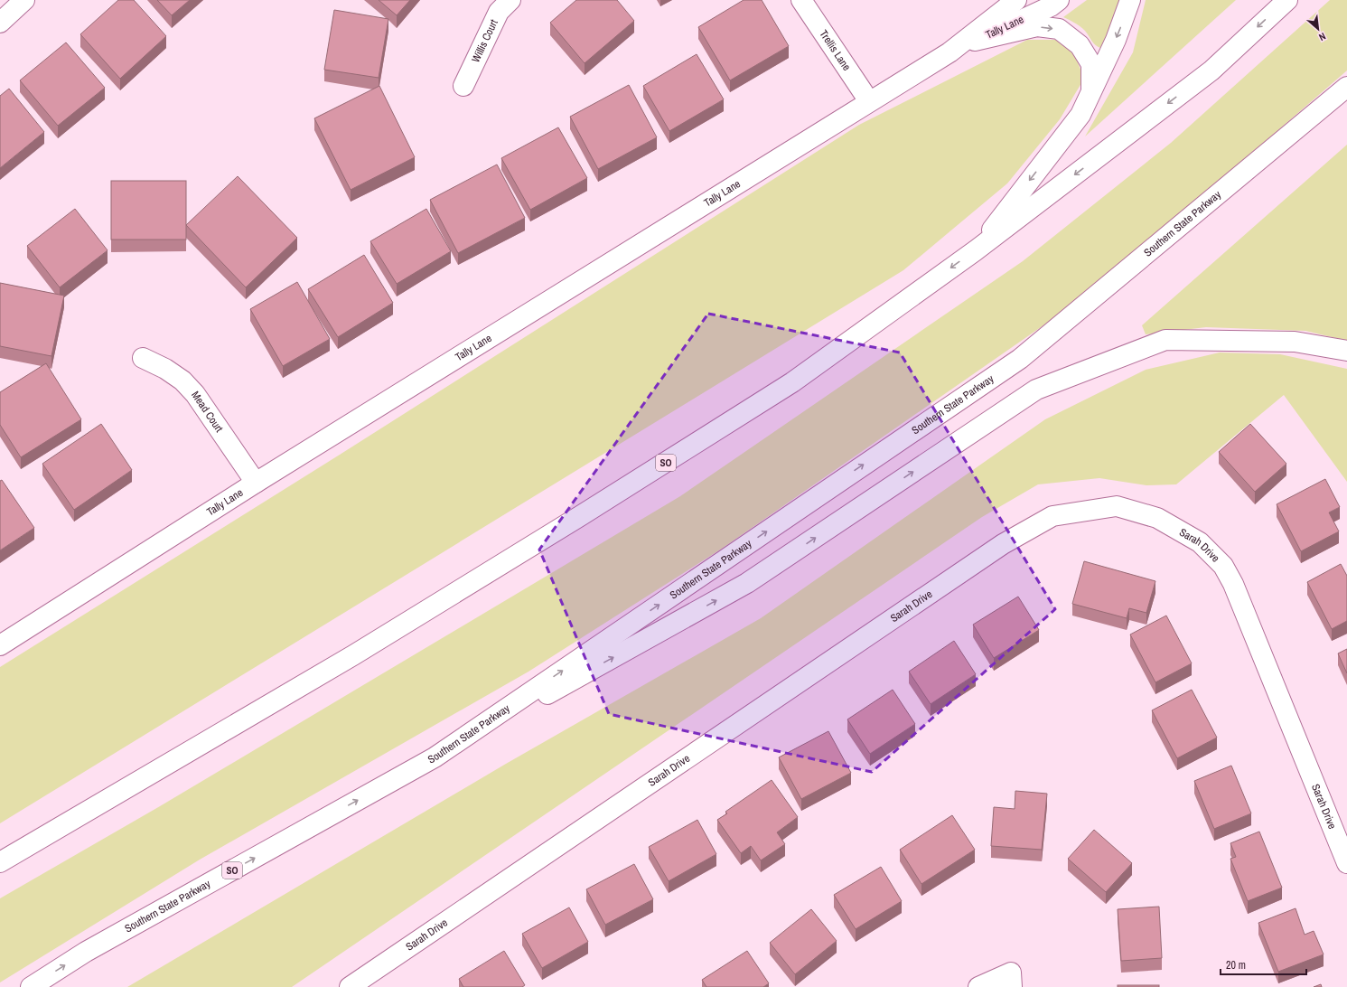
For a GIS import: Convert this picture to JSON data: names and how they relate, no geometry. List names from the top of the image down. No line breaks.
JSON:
{"streets":{"main road":["Tally Lane","Willis Court","Trellis Lane","Southern State Parkway","Mead Court","SO","Sarah Drive"]},"crossings":[["Tally Lane","Trellis Lane"],["Tally Lane","Mead Court"]],"scale_bar":"20 m","north":"bottom right"}
